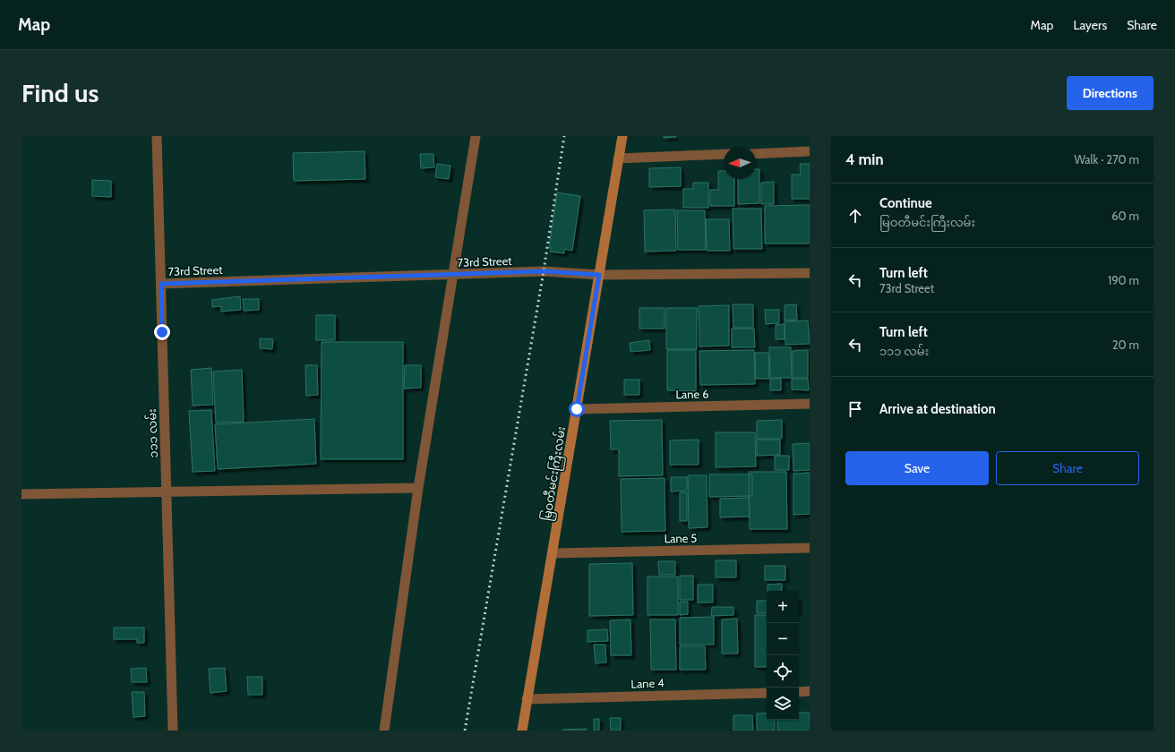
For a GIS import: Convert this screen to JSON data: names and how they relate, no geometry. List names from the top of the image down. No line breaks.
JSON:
{"streets":{"main road":["မြဝတီမင်းကြီးလမ်း"],"street":["73rd Street","Lane 6","၁၁၁ လမ်း","Lane 5","Lane 4"]},"crossings":[["73rd Street","၁၁၁ လမ်း"],["73rd Street","မြဝတီမင်းကြီးလမ်း"],["Lane 6","မြဝတီမင်းကြီးလမ်း"],["မြဝတီမင်းကြီးလမ်း","Lane 5"],["မြဝတီမင်းကြီးလမ်း","Lane 4"]],"north":"left","page":{"header":"Map","nav":["Map","Layers","Share"],"buttons":["Directions",["Save","Share"]],"title":"Find us","heading":["4 min","Walk · 270 m"],"list":[["Continue","မြဝတီမင်းကြီးလမ်း","60 m"],["Turn left","73rd Street","190 m"],["Turn left","၁၁၁ လမ်း","20 m"],"Arrive at destination"],"map_buttons":["+","−"]}}
